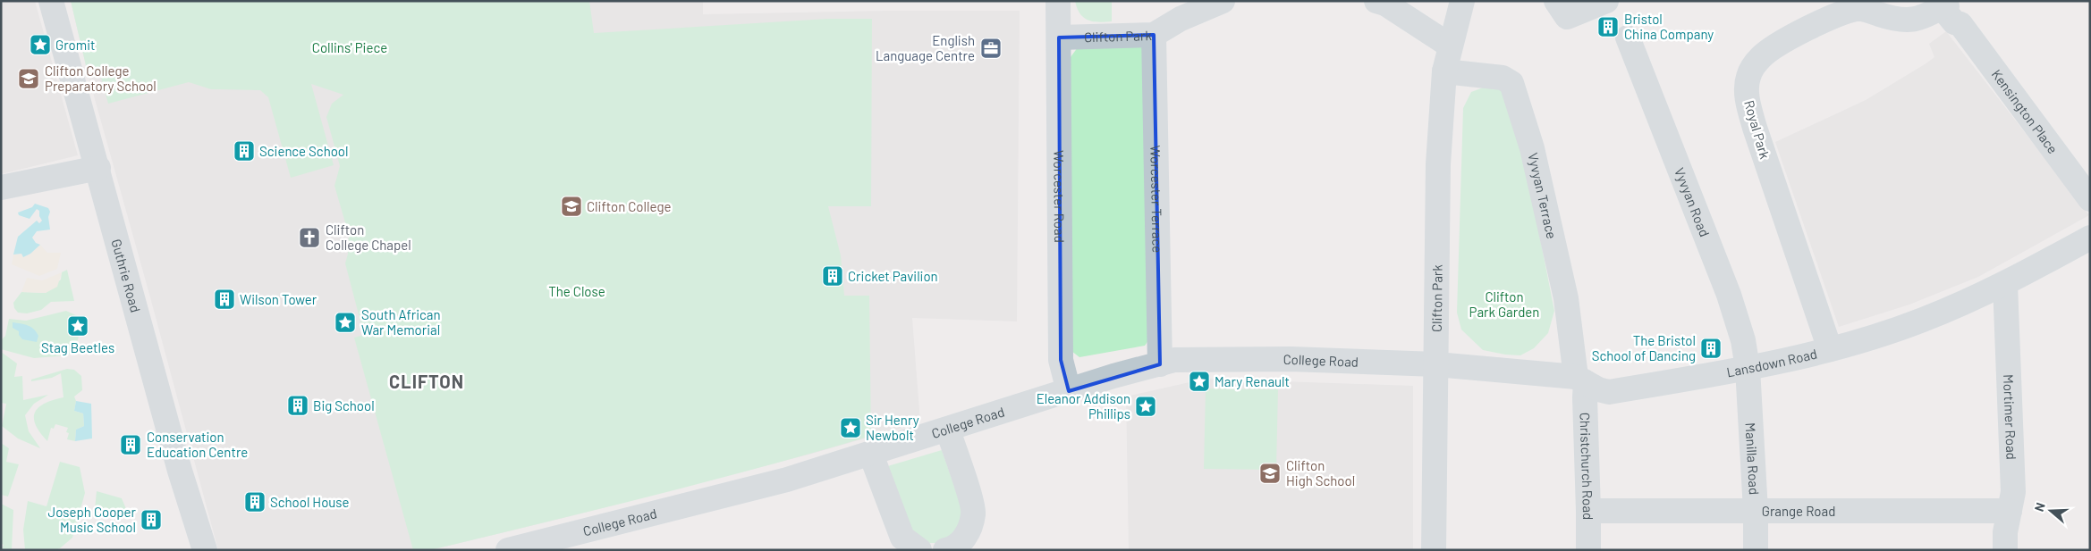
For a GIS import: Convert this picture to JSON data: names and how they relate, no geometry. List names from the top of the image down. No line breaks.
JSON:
{"streets":{"street":["Clifton Park","Kensington Place","Royal Park","Vyvyan Terrace","Worcester Road","Worcester Terrace","Vyvyan Road","Guthrie Road","College Road","Lansdown Road","Mortimer Road","Manilla Road","Christchurch Road","Grange Road"]},"crossings":[["Clifton Park","Vyvyan Terrace"],["Clifton Park","Worcester Road"],["Clifton Park","Worcester Terrace"],["Clifton Park","College Road"],["Clifton Park","Lansdown Road"],["Kensington Place","Royal Park"],["Royal Park","Lansdown Road"],["Vyvyan Terrace","Lansdown Road"],["Vyvyan Terrace","Christchurch Road"],["Worcester Road","College Road"],["Worcester Terrace","College Road"],["Vyvyan Road","Lansdown Road"],["Vyvyan Road","Manilla Road"],["College Road","Lansdown Road"],["Lansdown Road","Mortimer Road"],["Lansdown Road","Manilla Road"],["Lansdown Road","Christchurch Road"],["Mortimer Road","Grange Road"],["Manilla Road","Grange Road"],["Christchurch Road","Grange Road"]],"districts":["CLIFTON"],"parks":["Collins' Piece","The Close","Clifton Park Garden"],"places":{"building":["Bristol China Company","Science School","Cricket Pavilion","Wilson Tower","The Bristol School of Dancing","Big School","Conservation Education Centre","School House","Joseph Cooper Music School"],"place":["Gromit","South African War Memorial","Stag Beetles","Mary Renault","Eleanor Addison Phillips","Sir Henry Newbolt"],"office":["English Language Centre"],"school or university":["Clifton College Preparatory School","Clifton College","Clifton High School"],"church":["Clifton College Chapel"]},"north":"left"}
